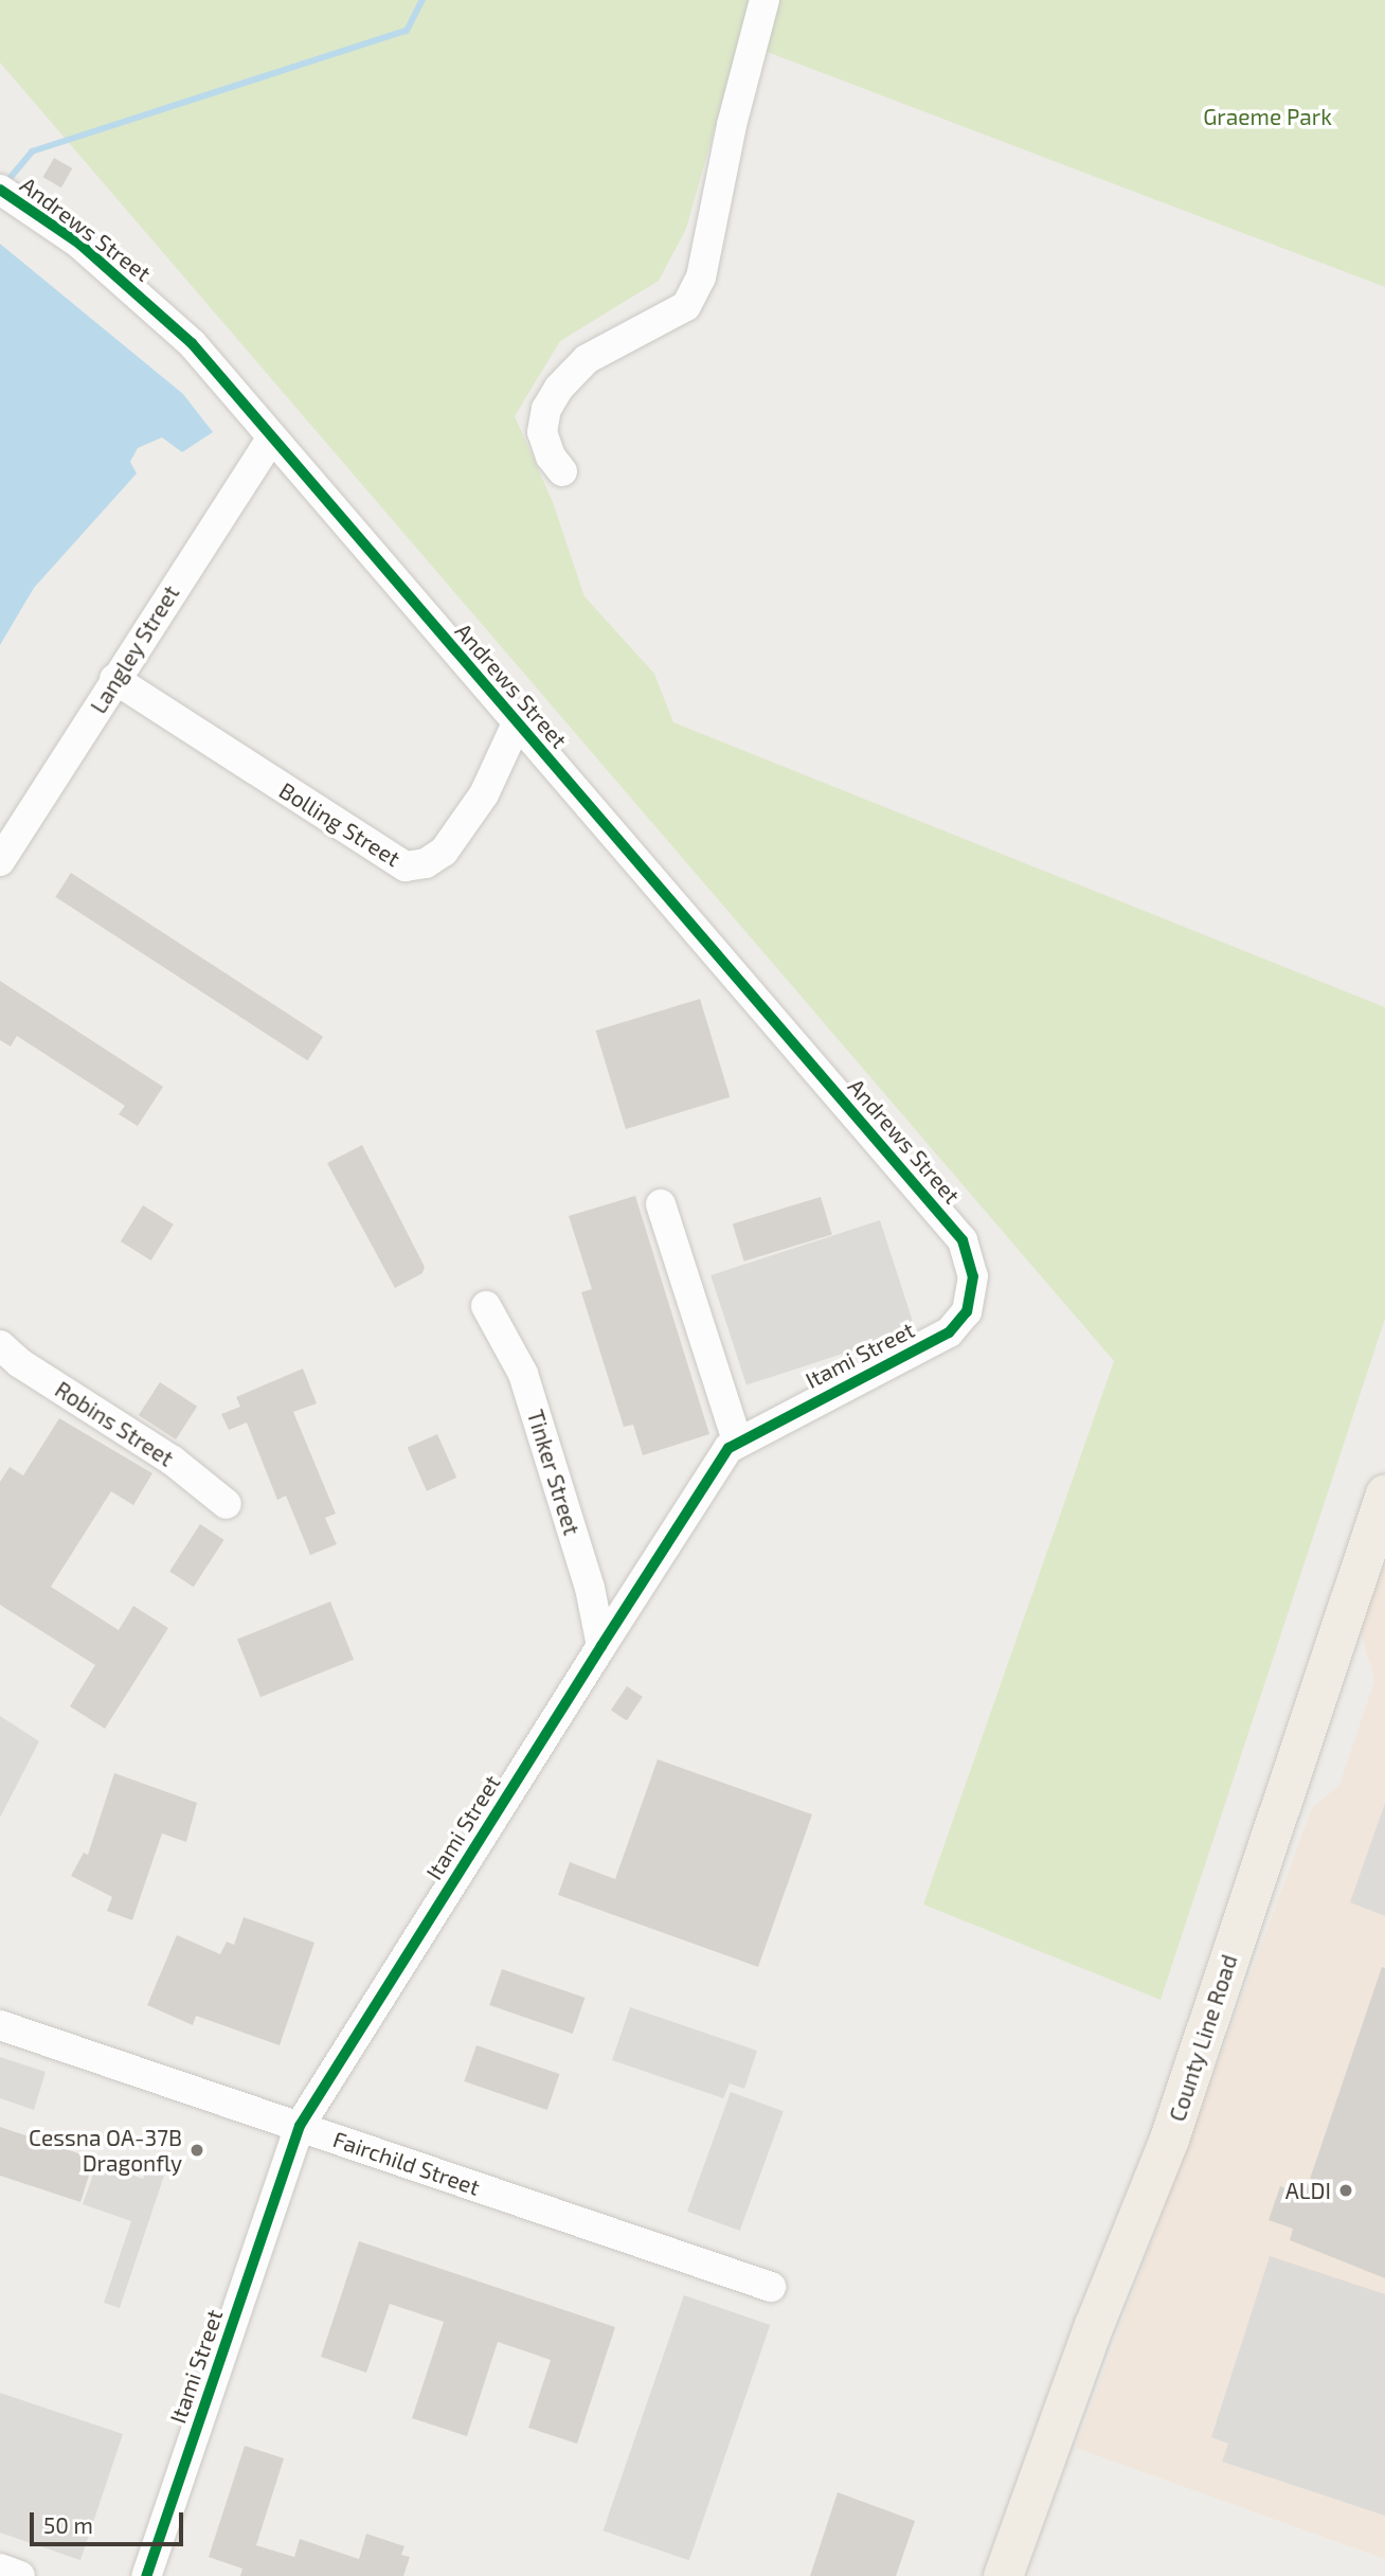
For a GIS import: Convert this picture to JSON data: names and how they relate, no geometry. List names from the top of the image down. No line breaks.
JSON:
{"streets":{"main road":["County Line Road"],"street":["Andrews Street","Langley Street","Bolling Street","Itami Street","Robins Street","Tinker Street","Fairchild Street"]},"crossings":[["Andrews Street","Langley Street"],["Andrews Street","Bolling Street"],["Andrews Street","Itami Street"],["Langley Street","Bolling Street"],["Itami Street","Tinker Street"],["Itami Street","Fairchild Street"]],"parks":["Graeme Park"],"places":["Cessna OA-37B Dragonfly","ALDI"],"scale_bar":"50 m"}
